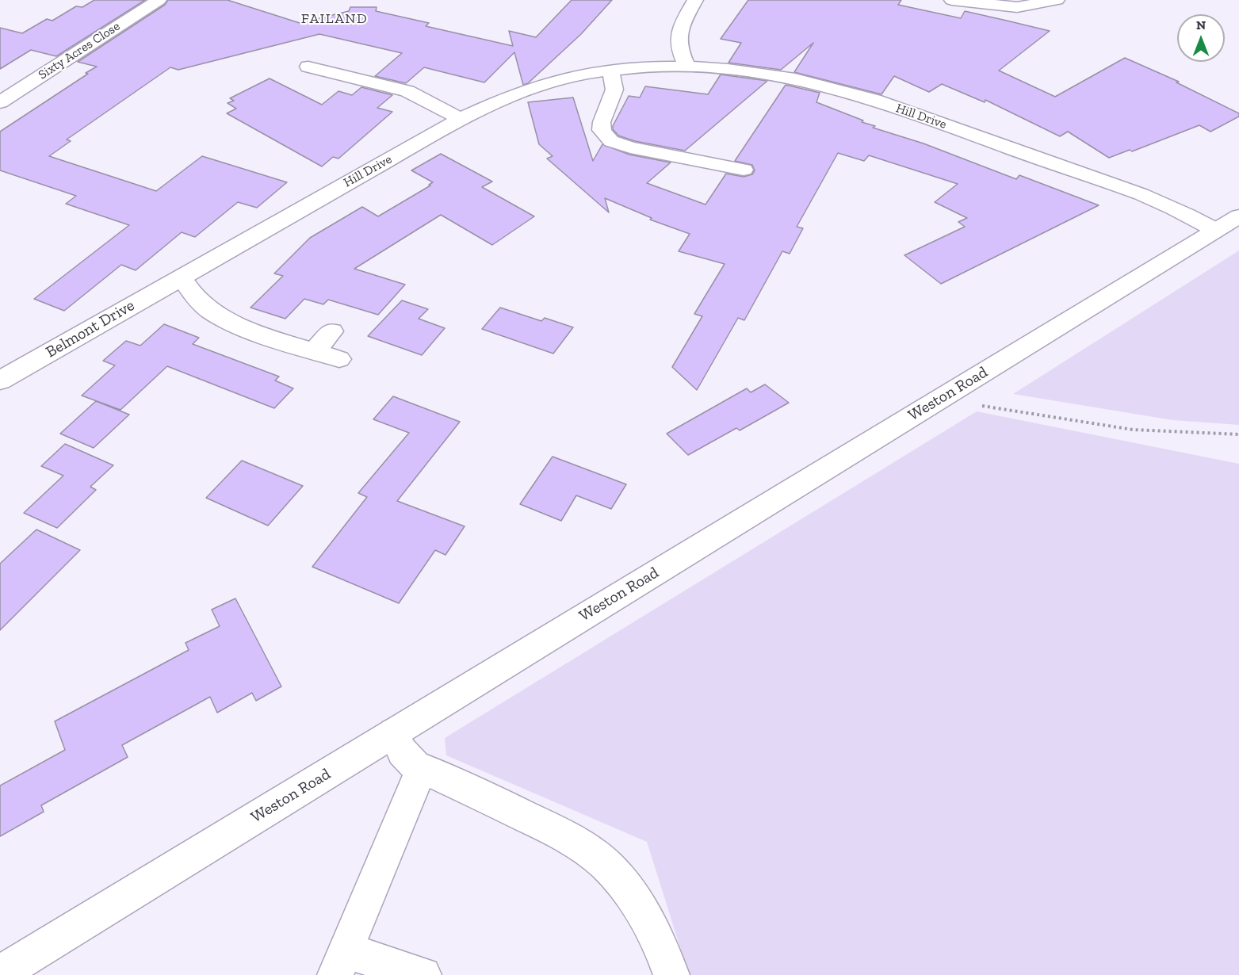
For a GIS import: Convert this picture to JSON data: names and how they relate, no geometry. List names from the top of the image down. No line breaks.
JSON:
{"streets":{"street":["Sixty Acres Close","Hill Drive","Belmont Drive","Weston Road"]},"crossings":[["Hill Drive","Belmont Drive"],["Hill Drive","Weston Road"]],"districts":["FAILAND"],"north":"top"}
